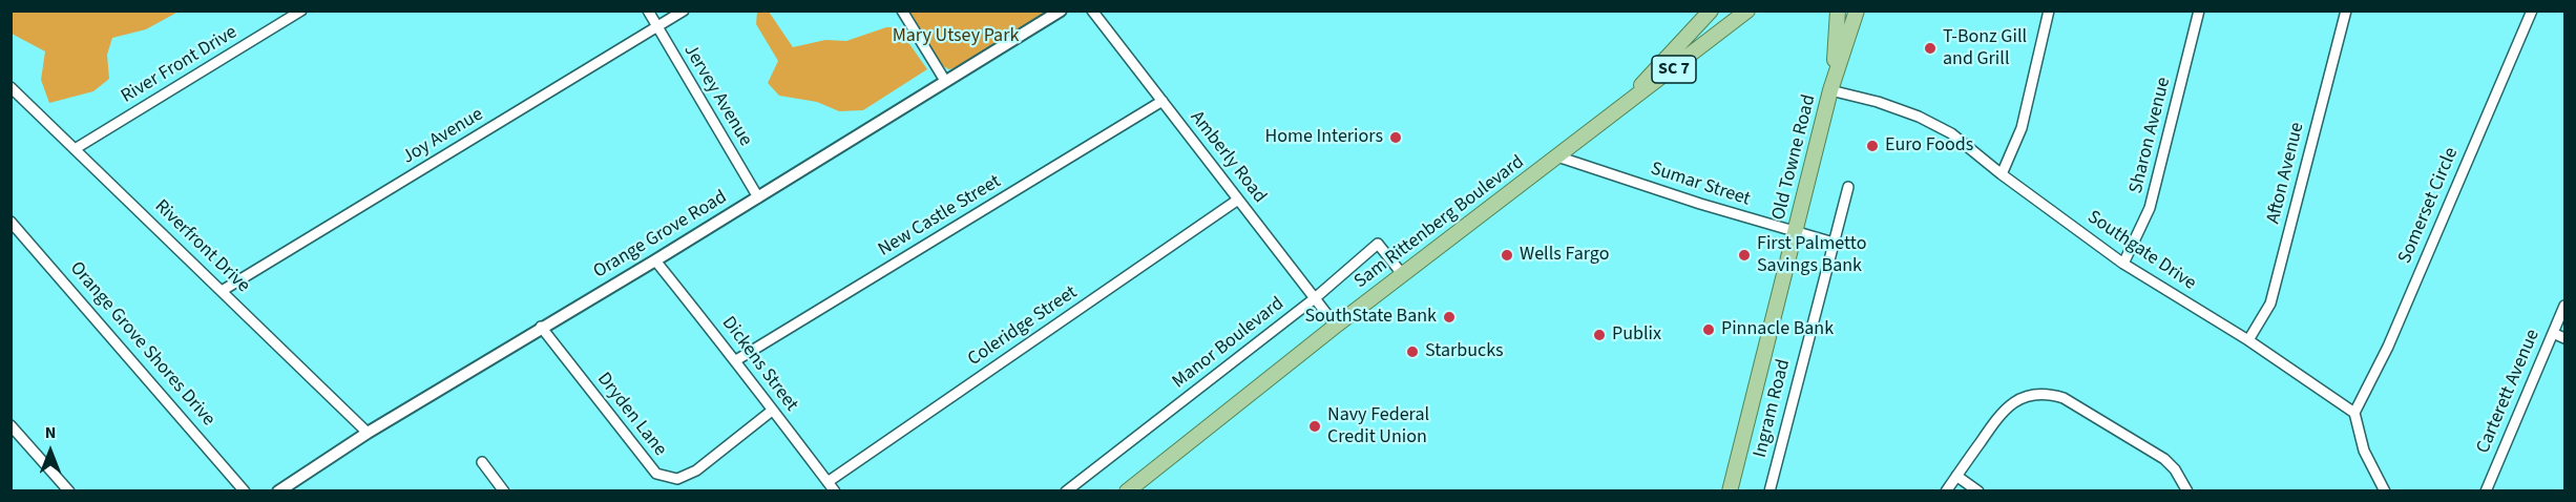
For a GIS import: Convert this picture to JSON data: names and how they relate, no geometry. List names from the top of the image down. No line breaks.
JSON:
{"streets":{"main road":["SC 7","Old Towne Road","Sam Rittenberg Boulevard"],"street":["River Front Drive","Jervey Avenue","Sharon Avenue","Joy Avenue","Amberly Road","Afton Avenue","Sumar Street","Somerset Circle","New Castle Street","Orange Grove Road","Riverfront Drive","Southgate Drive","Coleridge Street","Manor Boulevard","Orange Grove Shores Drive","Dickens Street","Carterett Avenue","Ingram Road","Dryden Lane"]},"crossings":[["River Front Drive","Riverfront Drive"],["Jervey Avenue","Joy Avenue"],["Jervey Avenue","Orange Grove Road"],["Sharon Avenue","Southgate Drive"],["Joy Avenue","Riverfront Drive"],["Amberly Road","New Castle Street"],["Amberly Road","Sam Rittenberg Boulevard"],["Amberly Road","Coleridge Street"],["Amberly Road","Manor Boulevard"],["Old Towne Road","Sumar Street"],["Old Towne Road","Southgate Drive"],["Afton Avenue","Southgate Drive"],["Sumar Street","Sam Rittenberg Boulevard"],["Sumar Street","Ingram Road"],["Somerset Circle","Southgate Drive"],["New Castle Street","Dickens Street"],["Sam Rittenberg Boulevard","Manor Boulevard"],["Orange Grove Road","Riverfront Drive"],["Orange Grove Road","Dickens Street"],["Orange Grove Road","Dryden Lane"],["Coleridge Street","Dickens Street"],["Dickens Street","Dryden Lane"]],"parks":["Mary Utsey Park"],"places":["T-Bonz Gill and Grill","Home Interiors","Euro Foods","Wells Fargo","First Palmetto Savings Bank","SouthState Bank","Pinnacle Bank","Publix","Starbucks","Navy Federal Credit Union"],"north":"top"}
